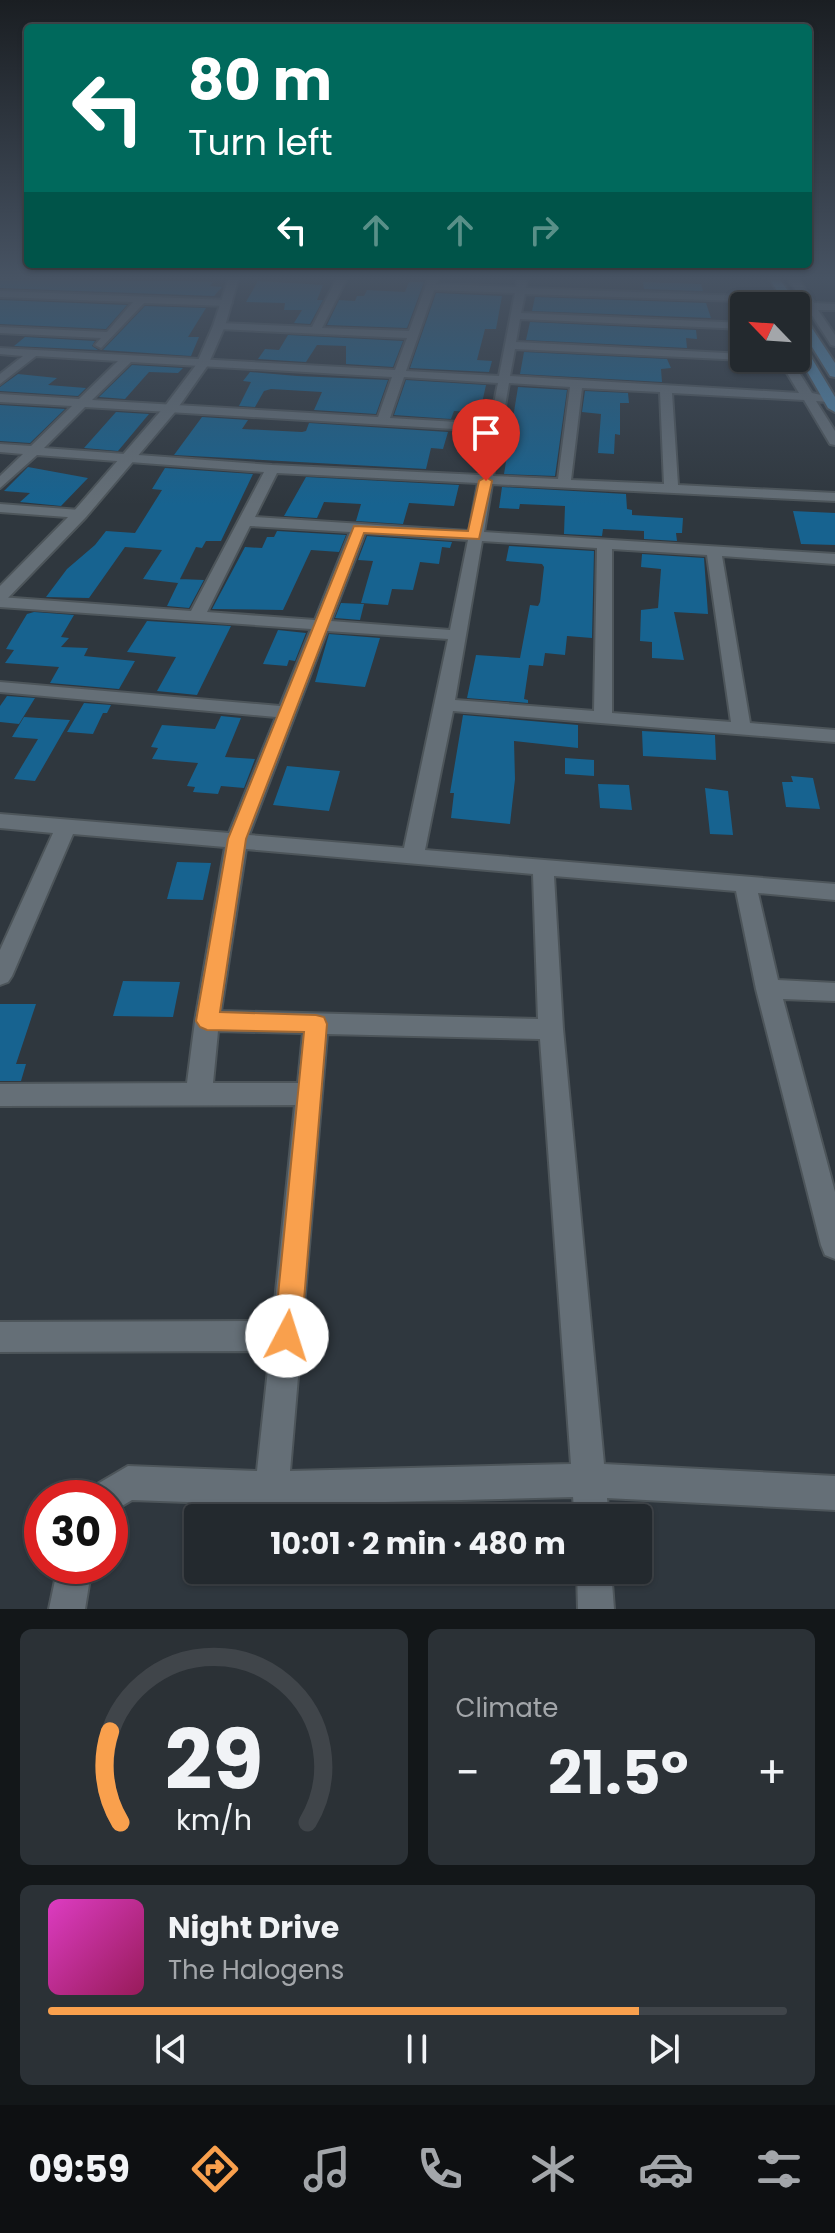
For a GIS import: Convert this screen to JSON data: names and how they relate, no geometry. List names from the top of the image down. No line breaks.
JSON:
{"north":"top left","page":{"turn":["80 m","Turn left"],"limit":"30","trip":"10:01 · 2 min · 480 m","tile":"Climate","heat":["−","21.5°","+"],"song":["Night Drive","The Halogens"],"tabs":"09:59","gauge":["29","km/h"]}}
